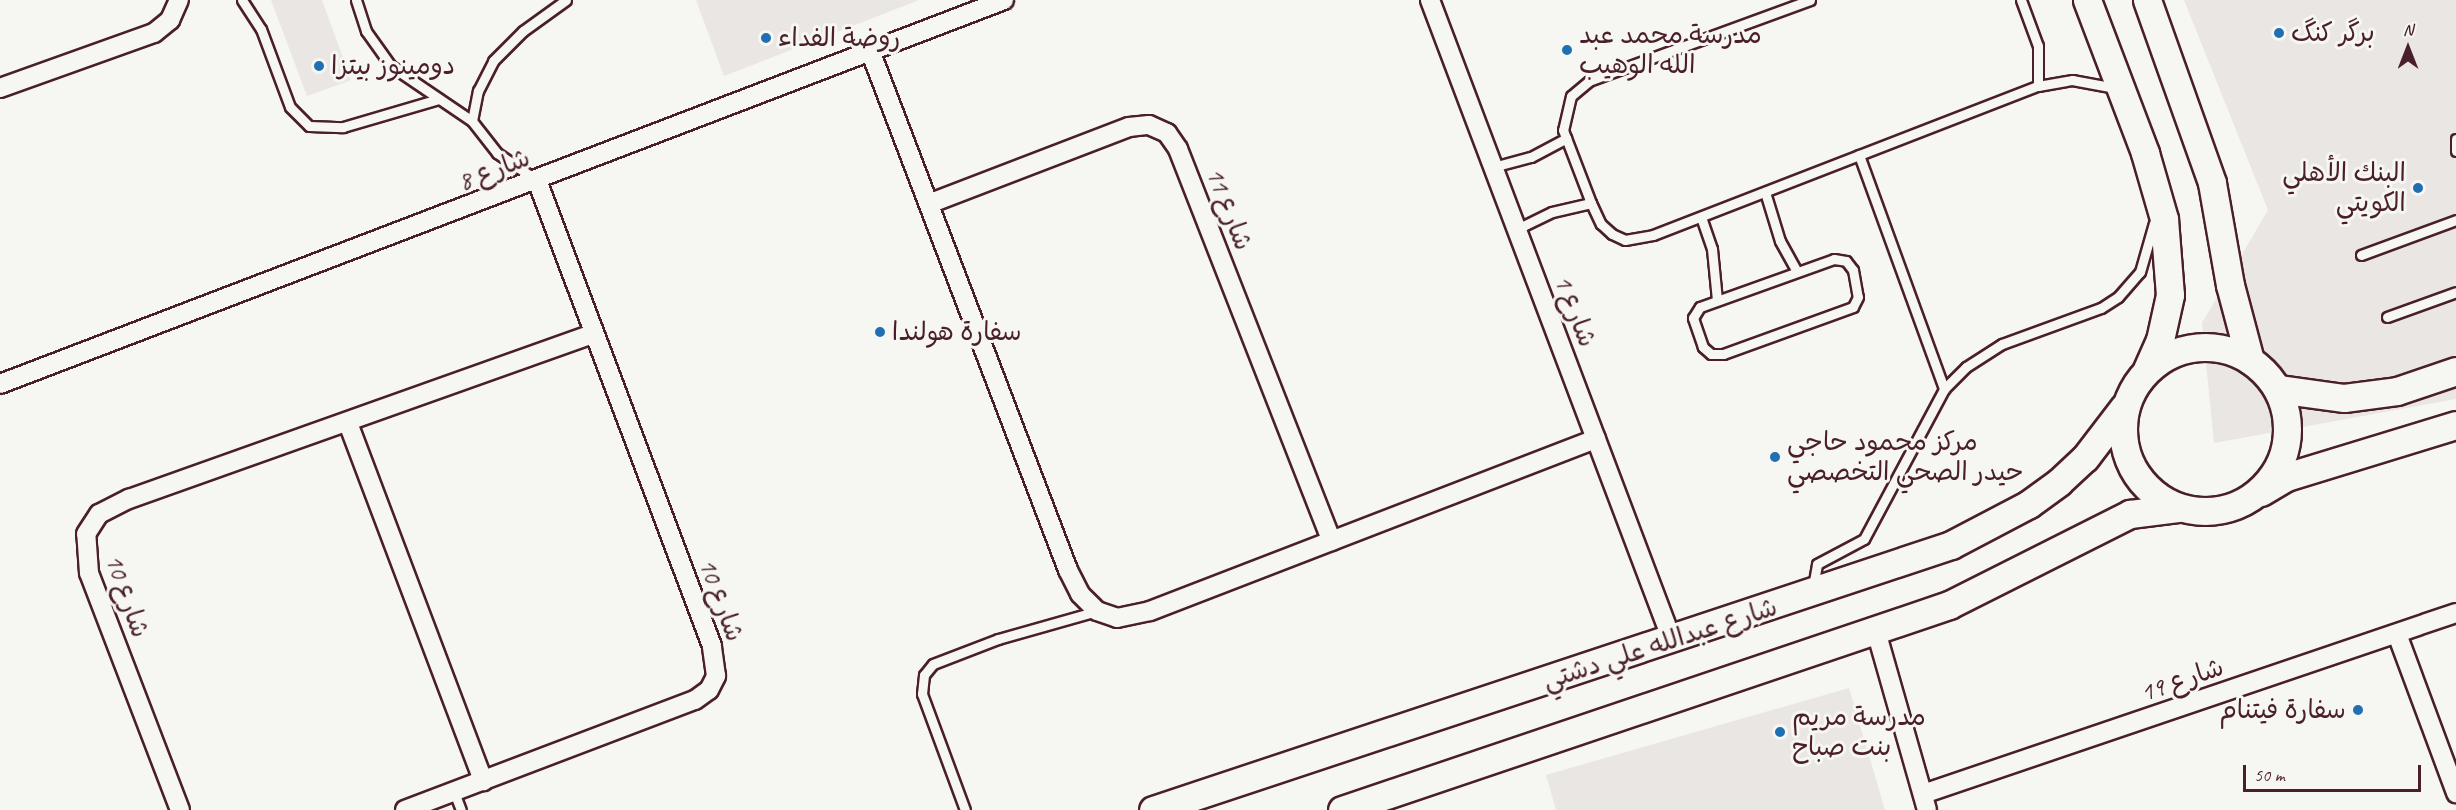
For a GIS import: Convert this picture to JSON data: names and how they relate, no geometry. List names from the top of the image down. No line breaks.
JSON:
{"streets":{"main road":["شارع عبدالله علي دشتي"],"street":["شارع 8","شارع 11","شارع 1","شارع 10","شارع 19"]},"crossings":[["شارع 8","شارع 10"],["شارع 1","شارع عبدالله علي دشتي"]],"places":["برگر كنگ","روضة الفداء","مدرسة محمد عبد الله الوهيب","دومينوز بيتزا","البنك الأهلي الكويتي","سفارة هولندا","مركز محمود حاجي حيدر الصحي التخصصي","سفارة فيتنام","مدرسة مريم بنت صباح"],"scale_bar":"50 m","north":"top"}
